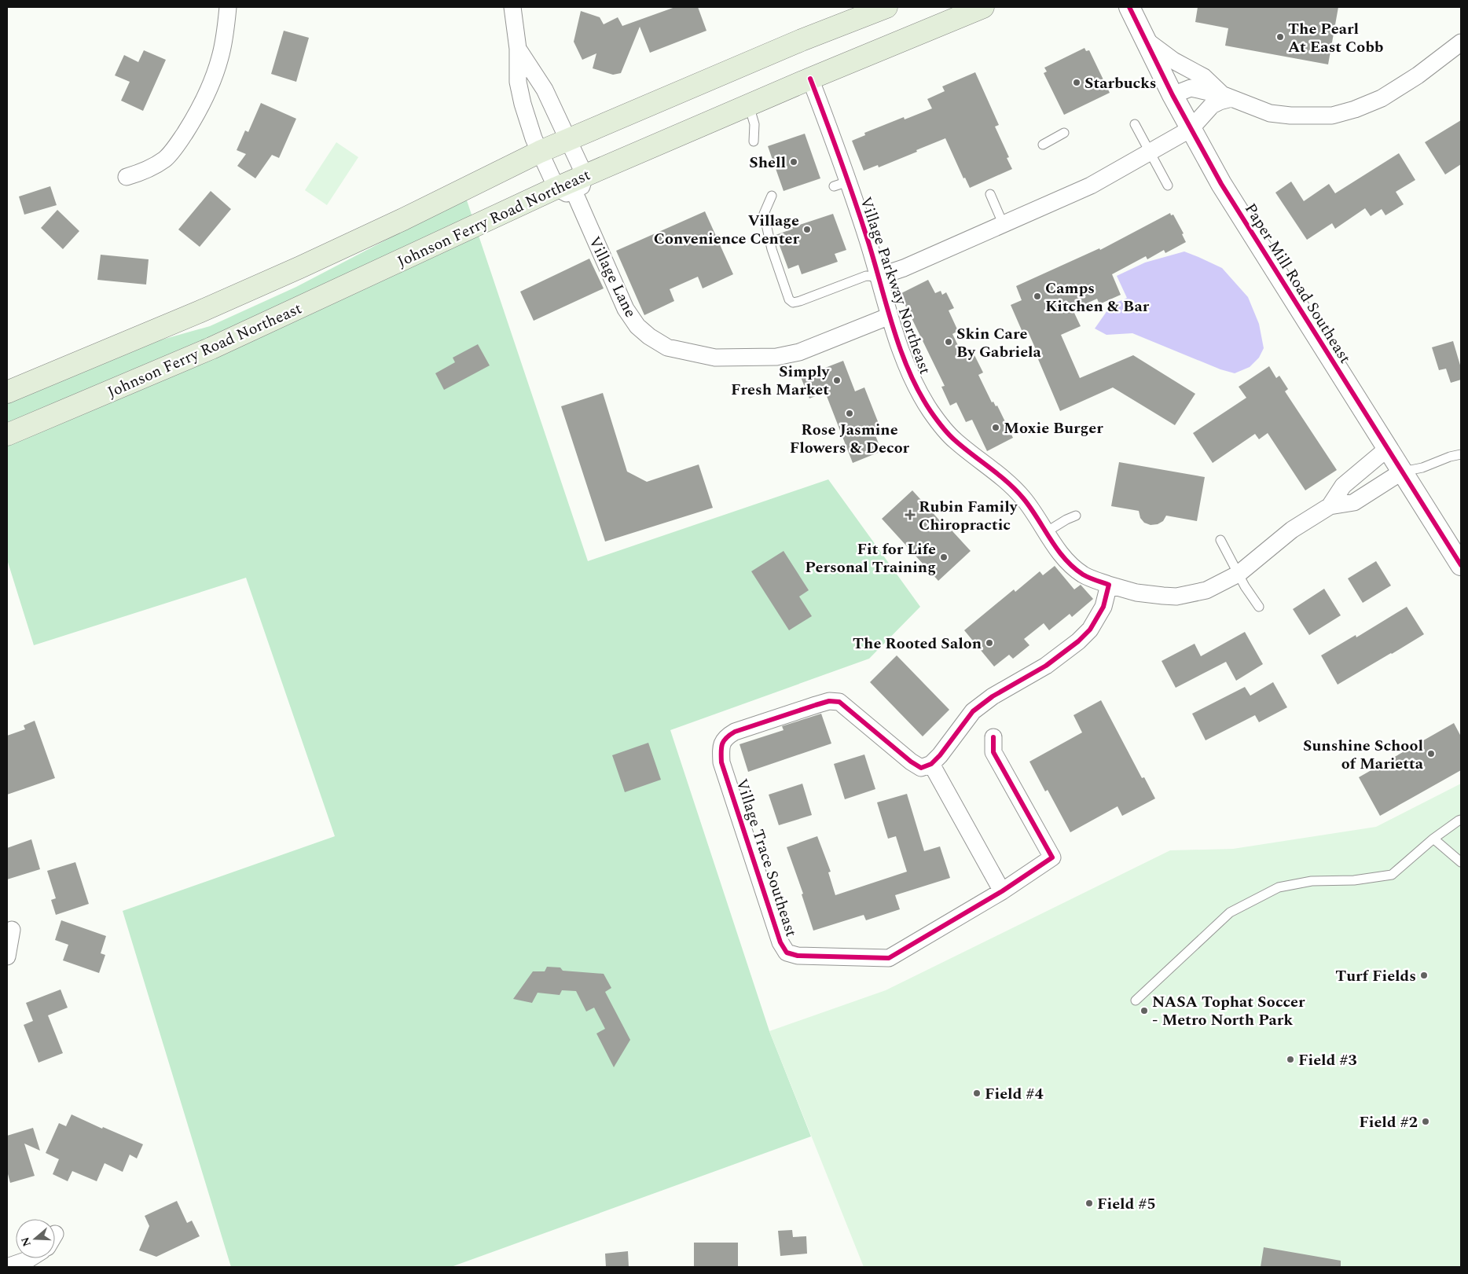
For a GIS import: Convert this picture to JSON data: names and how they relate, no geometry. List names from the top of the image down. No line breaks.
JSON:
{"streets":{"main road":["Johnson Ferry Road Northeast"],"street":["Village Lane","Paper Mill Road Southeast","Village Parkway Northeast","Village Trace Southeast"]},"crossings":[["Johnson Ferry Road Northeast","Village Parkway Northeast"],["Village Lane","Village Parkway Northeast"],["Paper Mill Road Southeast","Village Parkway Northeast"]],"places":{"other":["The Pearl At East Cobb","Starbucks","Shell","Village Convenience Center","Camps Kitchen & Bar","Skin Care By Gabriela","Simply Fresh Market","Rose Jasmine Flowers & Decor","Moxie Burger","Fit for Life Personal Training","The Rooted Salon","Sunshine School of Marietta","Turf Fields","NASA Tophat Soccer - Metro North Park","Field #3","Field #4","Field #2","Field #5"],"health":["Rubin Family Chiropractic"]},"north":"left"}
